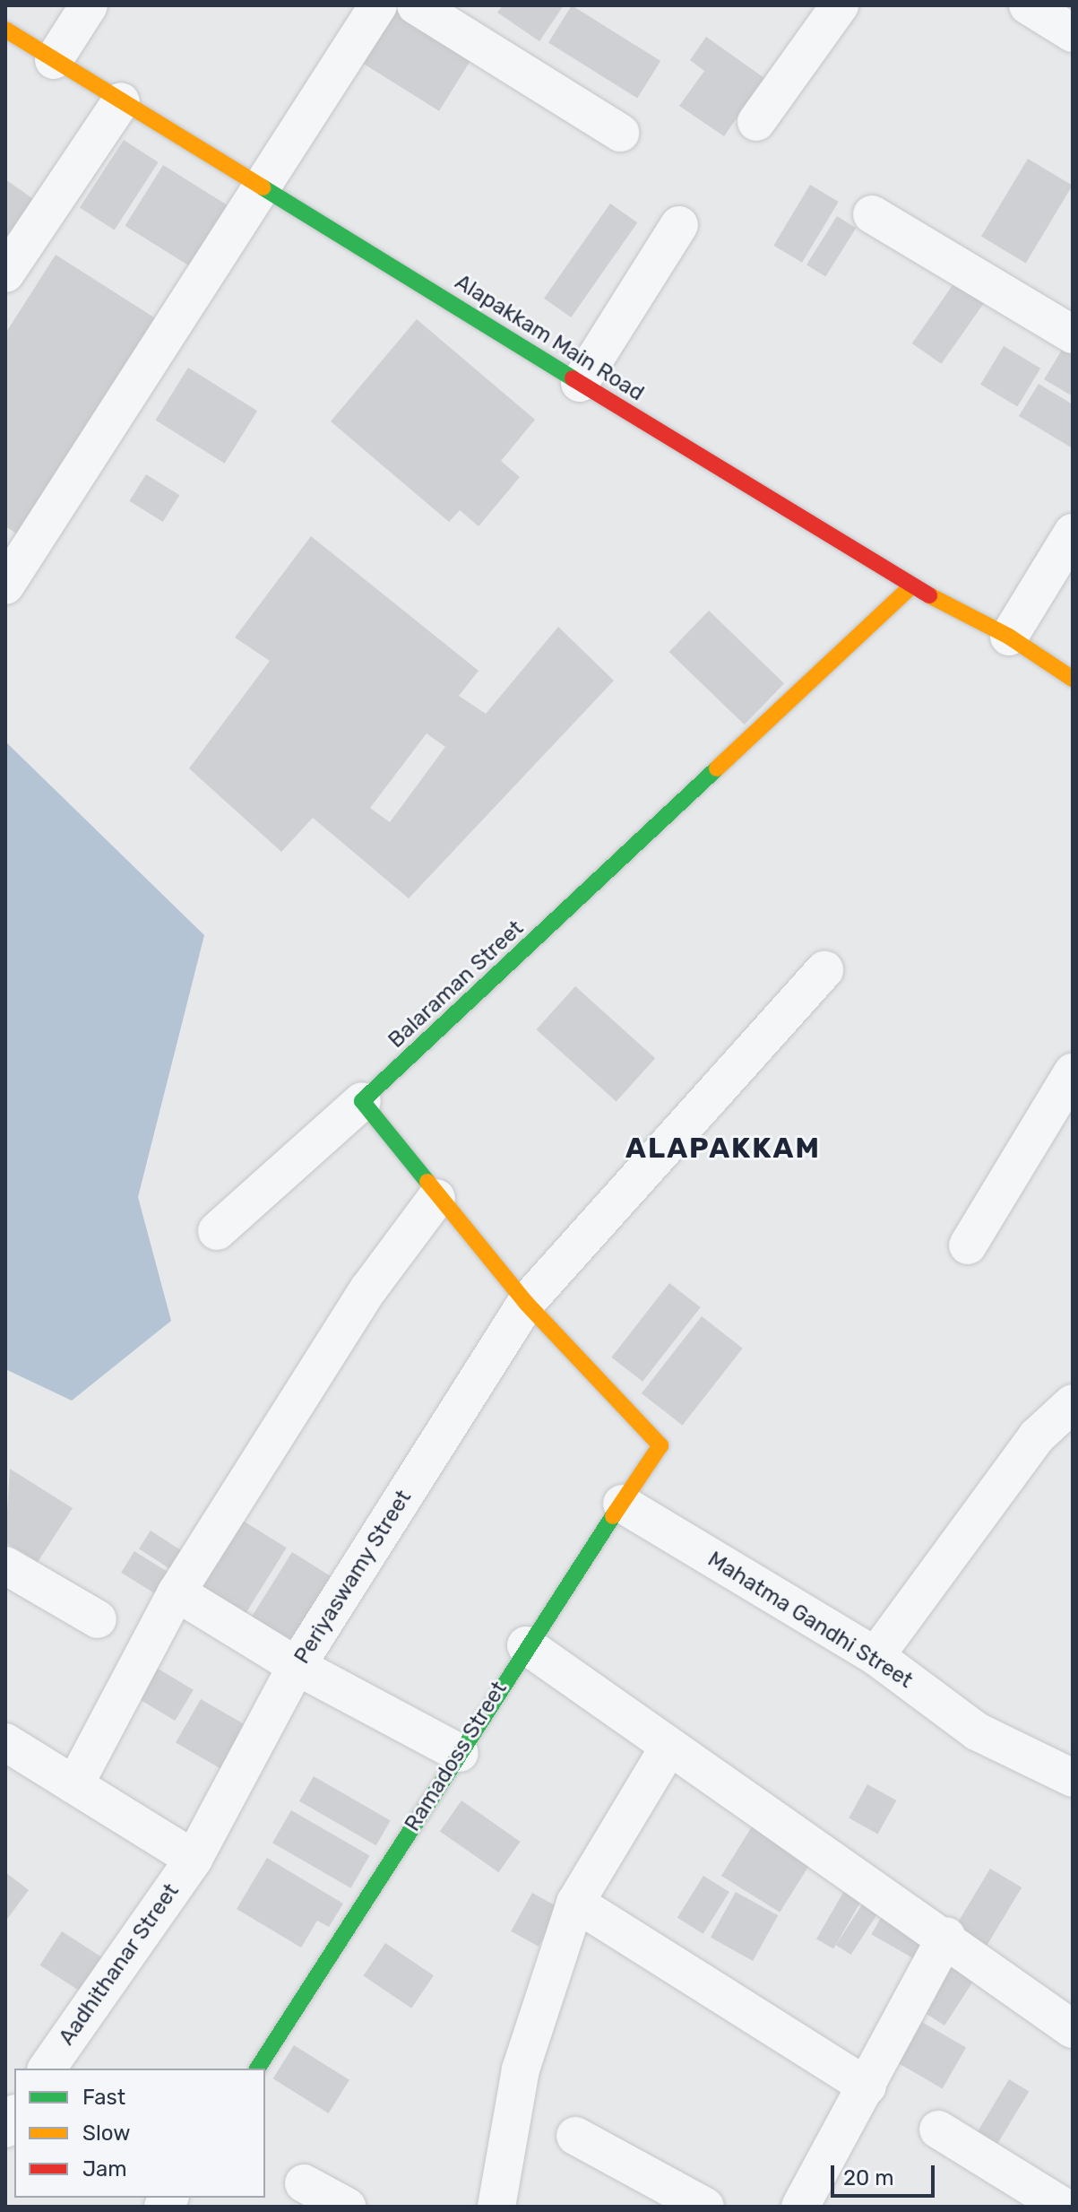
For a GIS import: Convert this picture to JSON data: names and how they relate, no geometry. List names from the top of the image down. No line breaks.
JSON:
{"streets":{"street":["Alapakkam Main Road","Balaraman Street","Periyaswamy Street","Mahatma Gandhi Street","Ramadoss Street","Aadhithanar Street"]},"crossings":[["Alapakkam Main Road","Balaraman Street"],["Periyaswamy Street","Ramadoss Street"],["Periyaswamy Street","Aadhithanar Street"],["Mahatma Gandhi Street","Ramadoss Street"]],"districts":["ALAPAKKAM"],"legend":["Fast","Slow","Jam"],"scale_bar":"20 m"}
